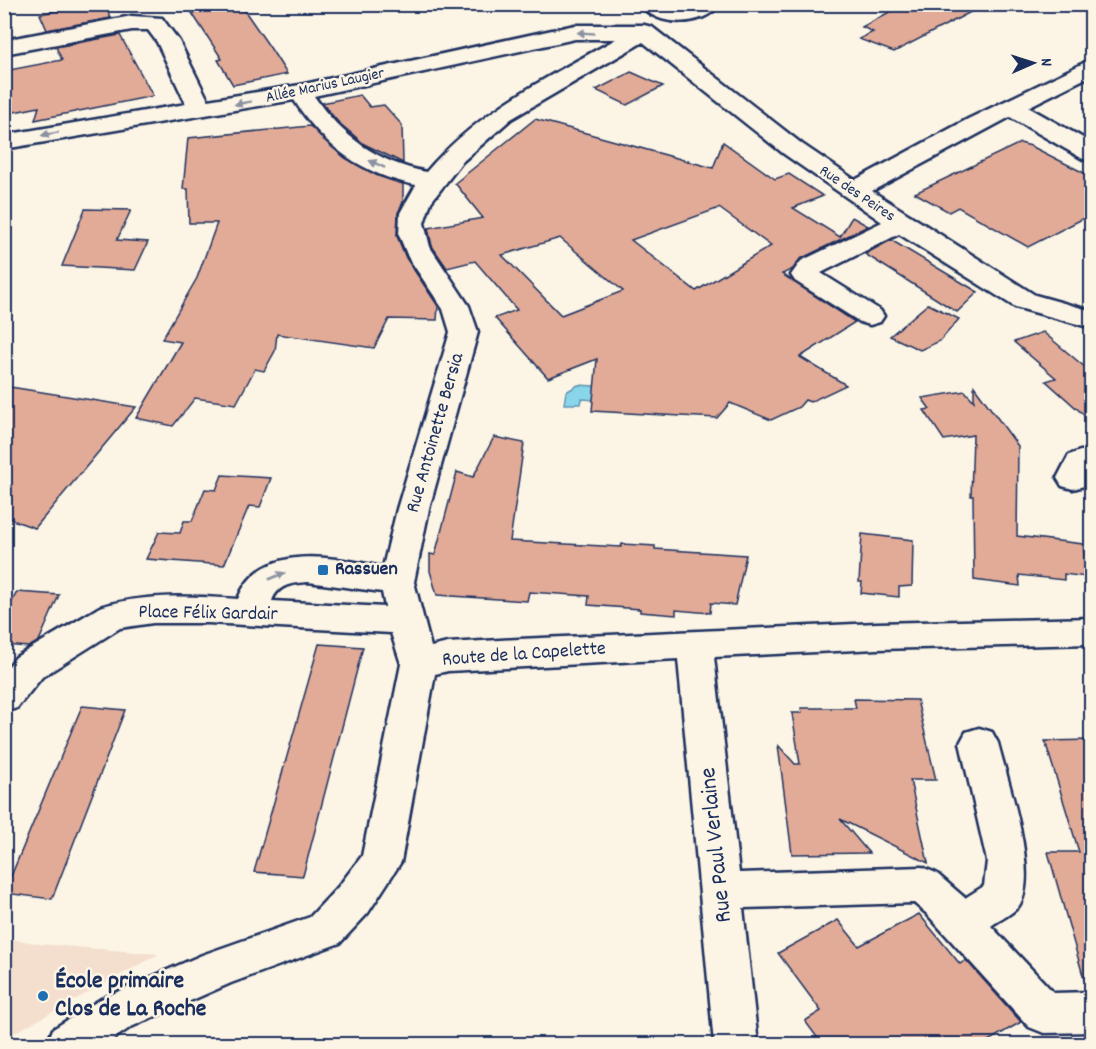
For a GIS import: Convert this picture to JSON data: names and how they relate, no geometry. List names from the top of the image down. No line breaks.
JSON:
{"streets":{"street":["Allée Marius Laugier","Rue des Peires","Rue Antoinette Bersia","Place Félix Gardair","Route de la Capelette","Rue Paul Verlaine"]},"crossings":[["Allée Marius Laugier","Rue des Peires"],["Allée Marius Laugier","Rue Antoinette Bersia"],["Rue des Peires","Rue Antoinette Bersia"],["Rue Antoinette Bersia","Place Félix Gardair"],["Rue Antoinette Bersia","Route de la Capelette"],["Route de la Capelette","Rue Paul Verlaine"]],"one_way":["Allée Marius Laugier"],"places":{"transit":["Rassuen"],"other":["École primaire Clos de La Roche"]},"north":"right"}
